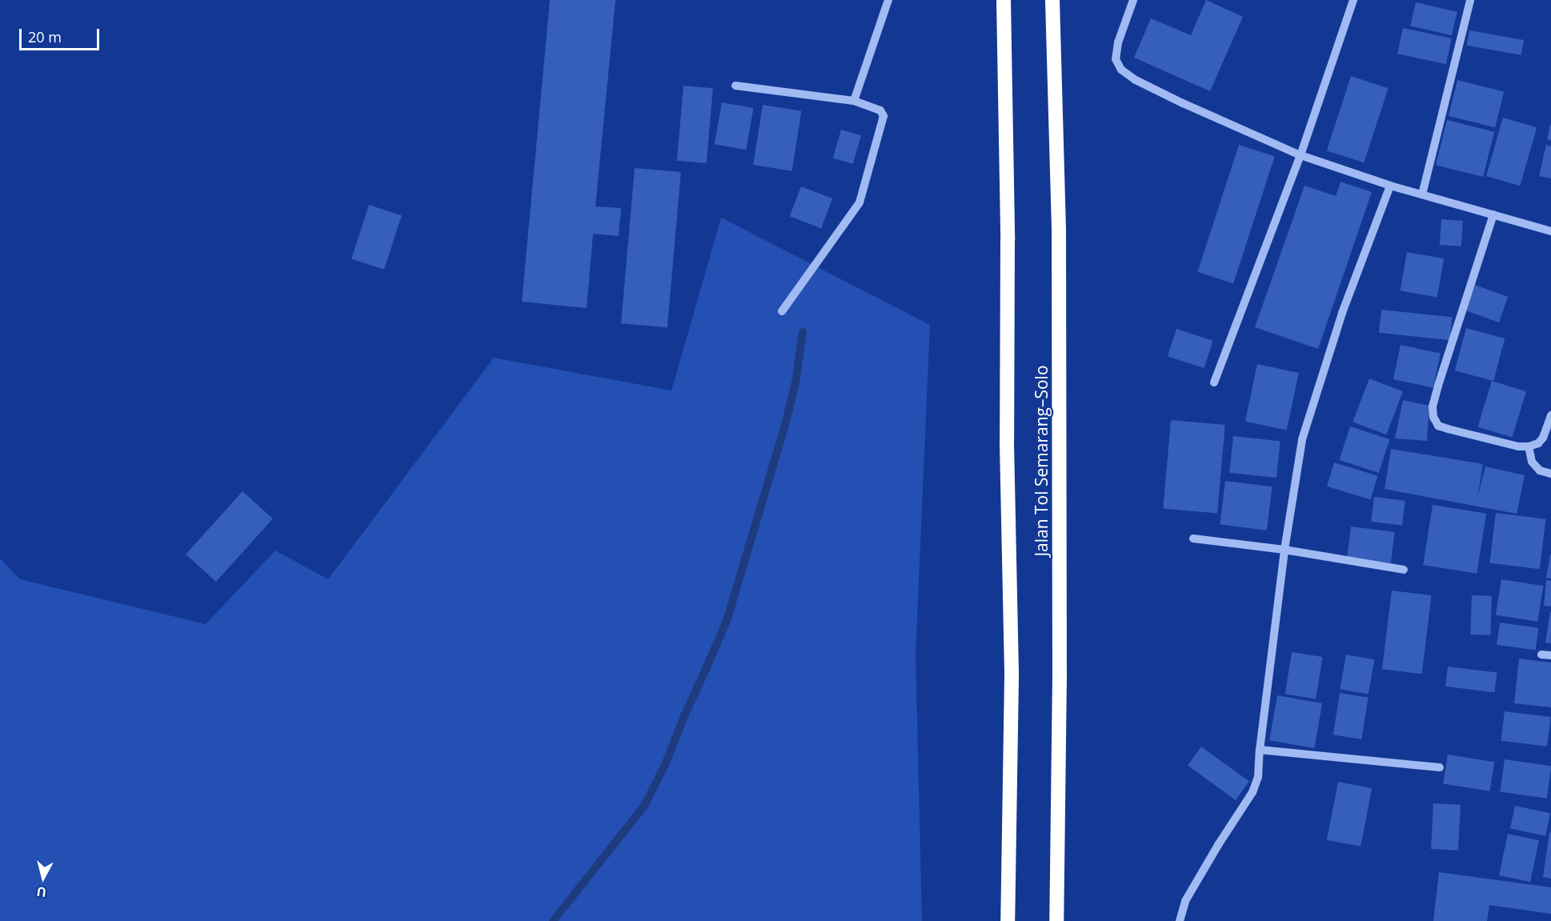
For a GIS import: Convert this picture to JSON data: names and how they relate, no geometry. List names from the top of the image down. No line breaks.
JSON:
{"streets":{"highway":["Jalan Tol Semarang–Solo"]},"scale_bar":"20 m","north":"bottom"}
